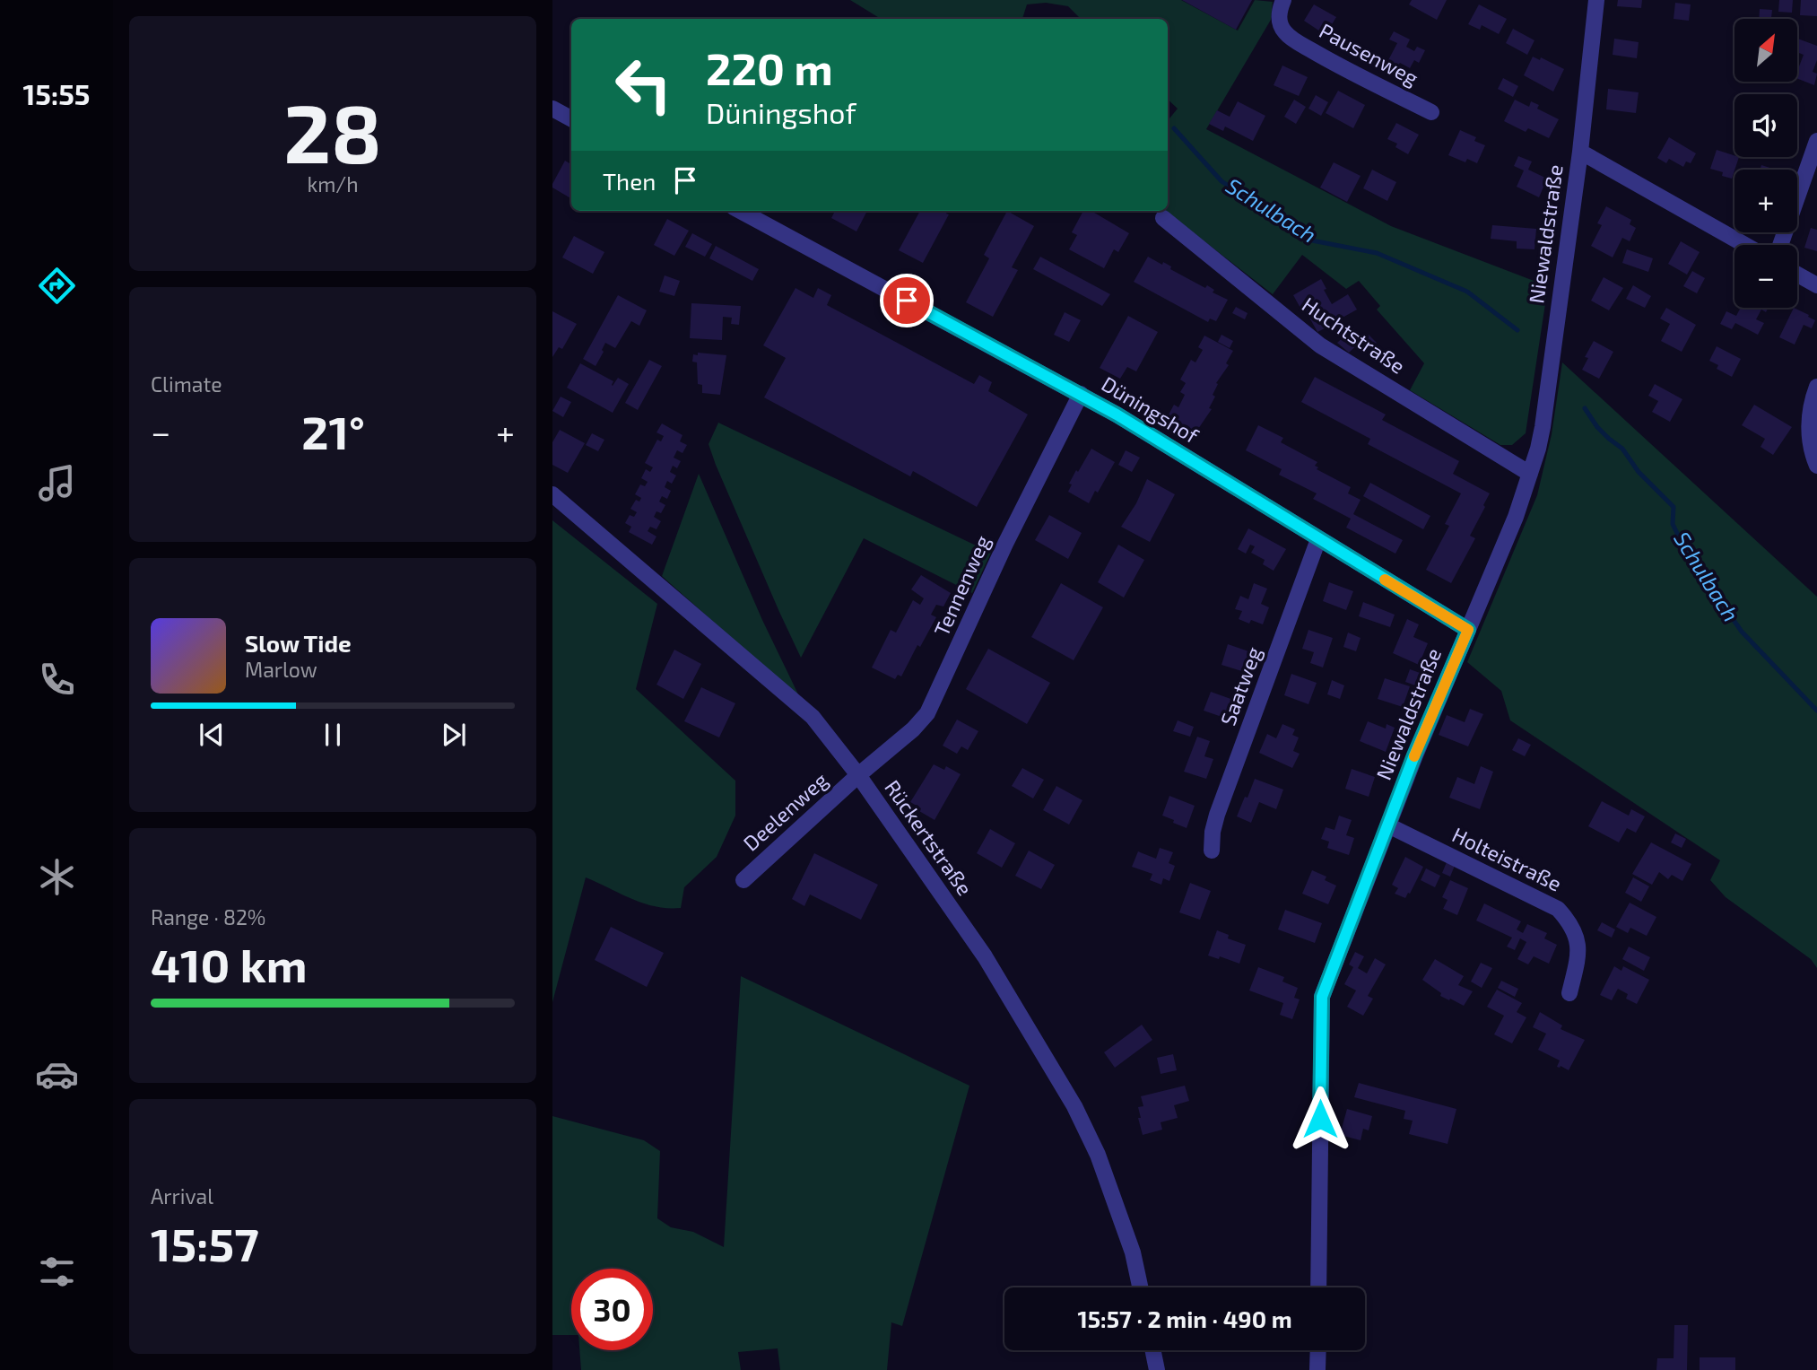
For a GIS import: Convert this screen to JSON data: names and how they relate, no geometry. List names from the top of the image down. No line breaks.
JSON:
{"streets":{"street":["Pausenweg","Niewaldstraße","Huchtstraße","Düningshof","Tennenweg","Saatweg","Deelenweg","Rückertstraße","Holteistraße"]},"crossings":[["Niewaldstraße","Huchtstraße"],["Niewaldstraße","Düningshof"],["Niewaldstraße","Holteistraße"],["Düningshof","Tennenweg"],["Düningshof","Saatweg"],["Tennenweg","Deelenweg"],["Tennenweg","Rückertstraße"],["Deelenweg","Rückertstraße"]],"water":["Schulbach"],"north":"top right","page":{"tabs":"15:55","tile":[["28","km/h"],"Climate",["Range · 82%","410 km"],["Arrival","15:57"]],"map_buttons":["+","−"],"turn":["220 m","Düningshof"],"then":"Then","heat":["−","21°","+"],"song":["Slow Tide","Marlow"],"limit":"30","trip":"15:57 · 2 min · 490 m"}}
